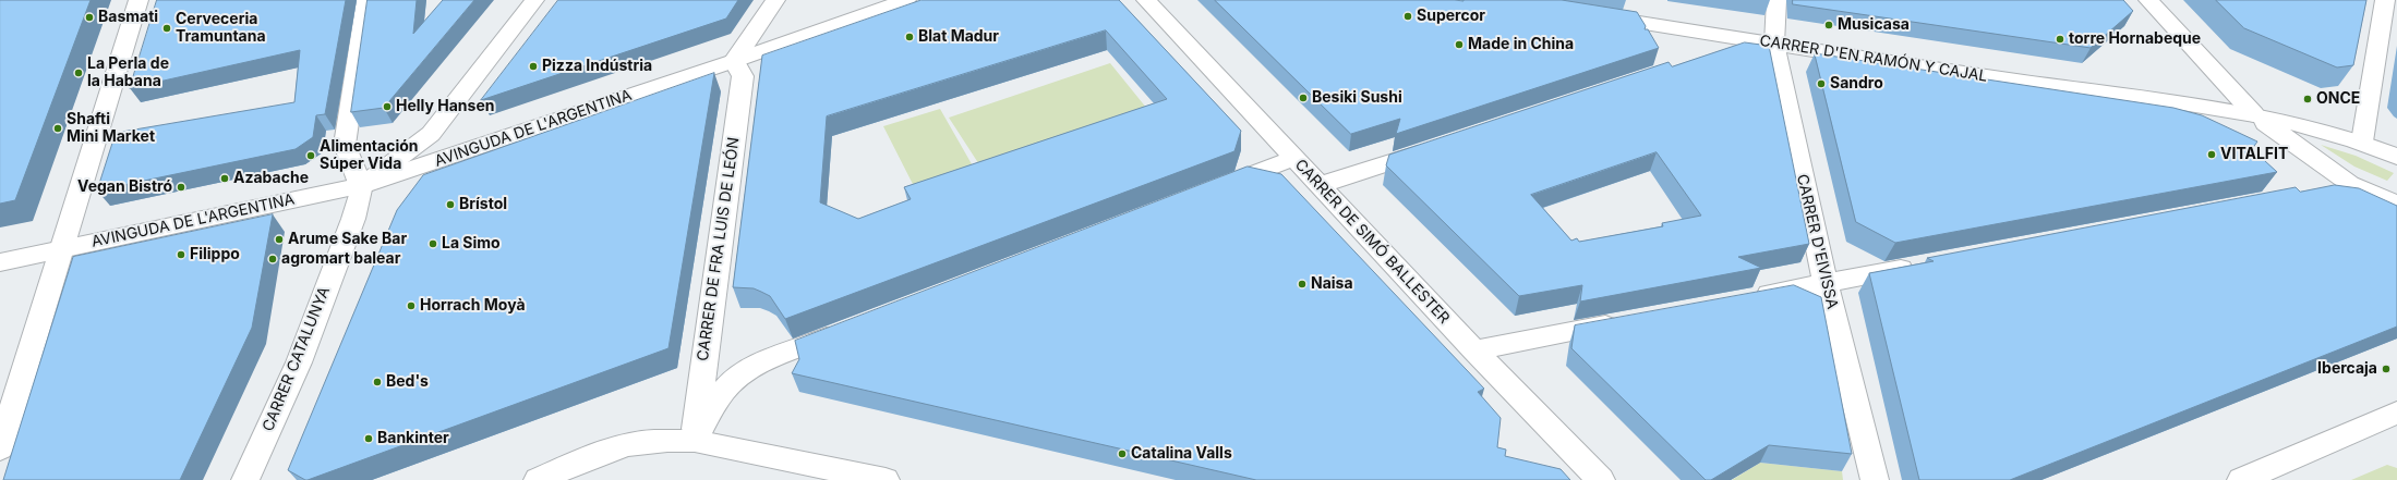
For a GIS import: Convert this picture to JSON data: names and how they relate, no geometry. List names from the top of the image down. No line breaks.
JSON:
{"streets":{"street":["CARRER D'EN RAMÓN Y CAJAL","AVINGUDA DE L'ARGENTINA","CARRER DE SIMÓ BALLESTER","CARRER D'EIVISSA","CARRER DE FRA LUIS DE LEÓN","CARRER CATALUNYA"]},"crossings":[["CARRER D'EN RAMÓN Y CAJAL","CARRER D'EIVISSA"],["AVINGUDA DE L'ARGENTINA","CARRER DE FRA LUIS DE LEÓN"],["AVINGUDA DE L'ARGENTINA","CARRER CATALUNYA"]],"places":["Supercor","Basmati","Musicasa","Cerveceria Tramuntana","Blat Madur","torre Hornabeque","Made in China","Pizza Indústria","La Perla de la Habana","Sandro","Besiki Sushi","ONCE","Helly Hansen","Shafti Mini Market","VITALFIT","Alimentación Súper Vida","Azabache","Vegan Bistró","Brístol","Arume Sake Bar","La Simo","Filippo","agromart balear","Naisa","Horrach Moyà","Ibercaja","Bed's","Bankinter","Catalina Valls"]}
